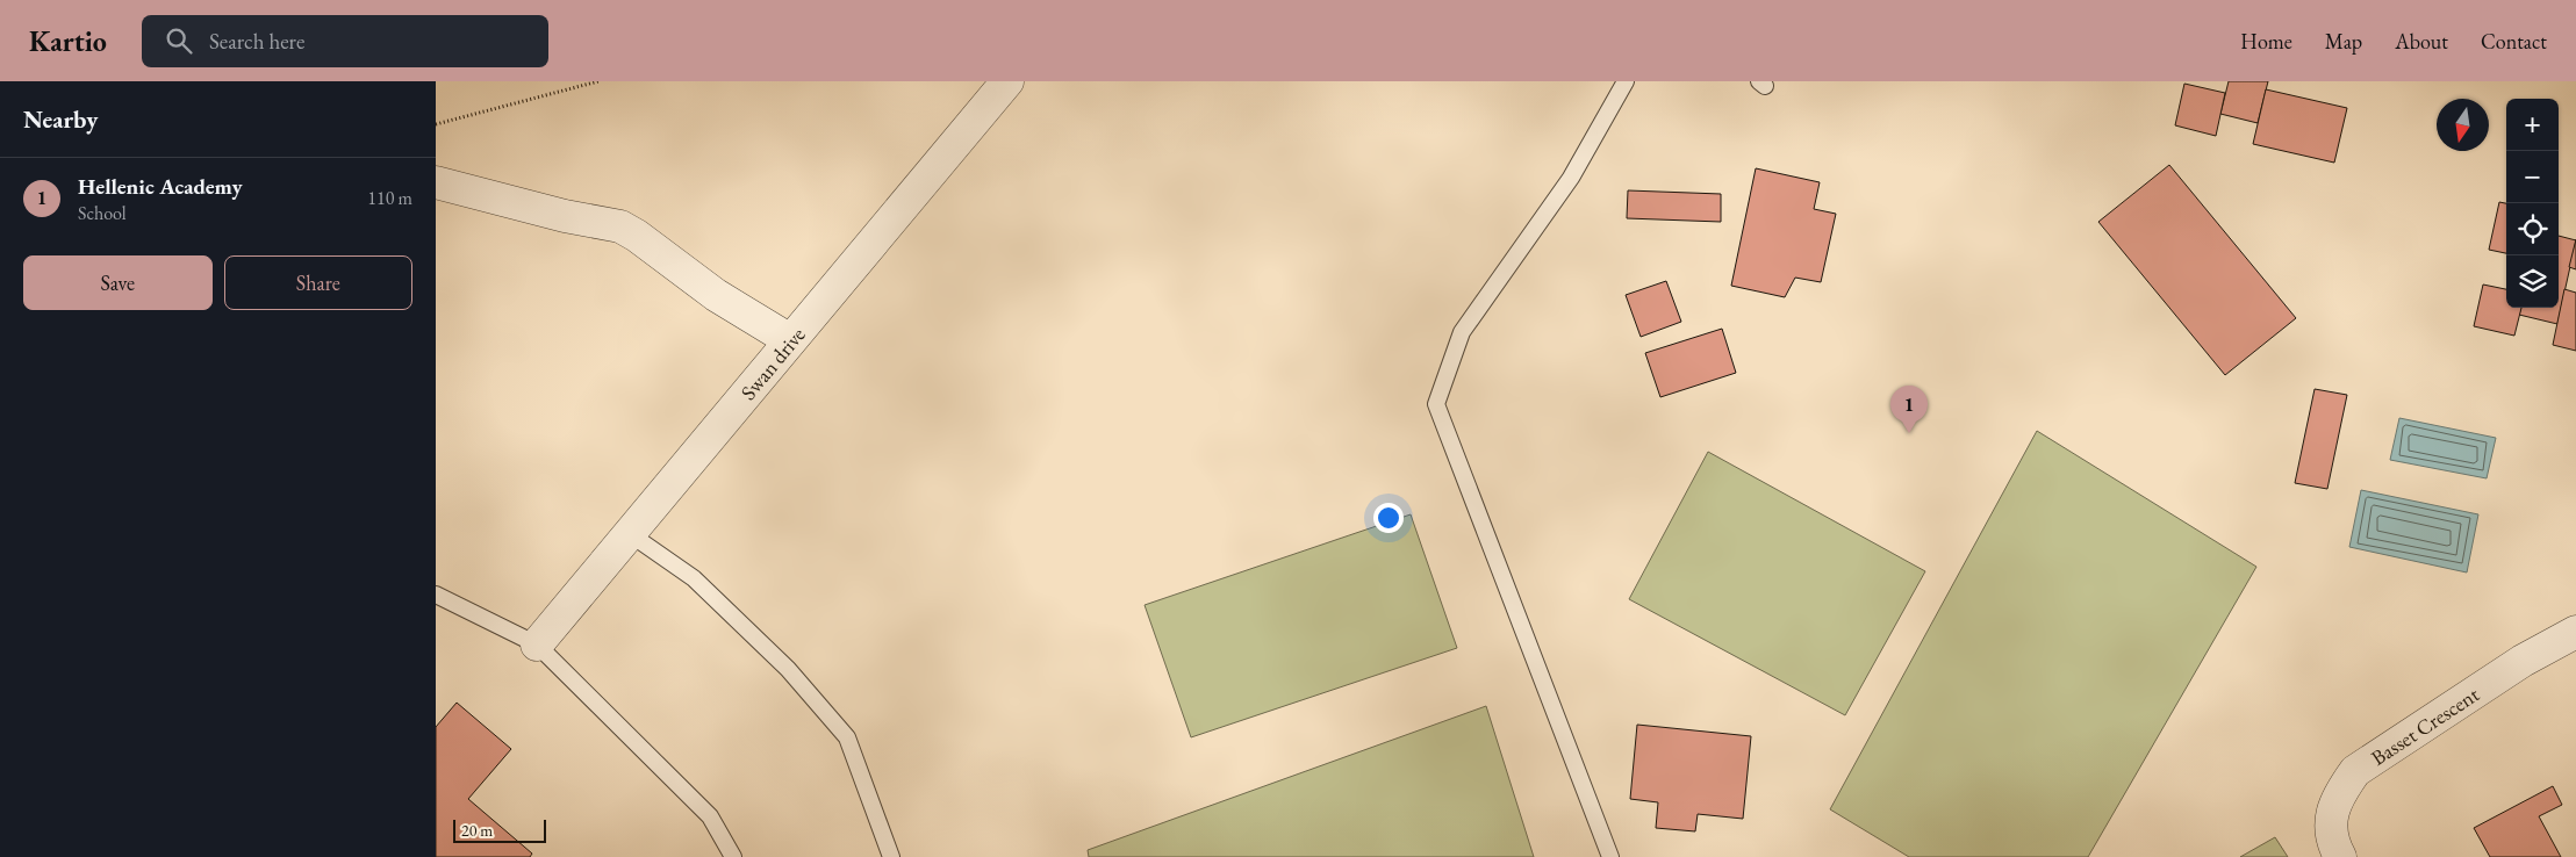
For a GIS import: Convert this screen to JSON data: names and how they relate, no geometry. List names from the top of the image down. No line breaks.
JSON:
{"streets":{"street":["Swan drive","Basset Crescent"]},"scale_bar":"20 m","north":"bottom","page":{"header":"Kartio","search":"Search here","nav":["Home","Map","About","Contact"],"heading":"Nearby","map_buttons":["+","−"],"list":[{"mark":"1","name":"Hellenic Academy","note":"School","value":"110 m"}],"buttons":["Save","Share"],"pins":"1","scale":"20 m"}}
